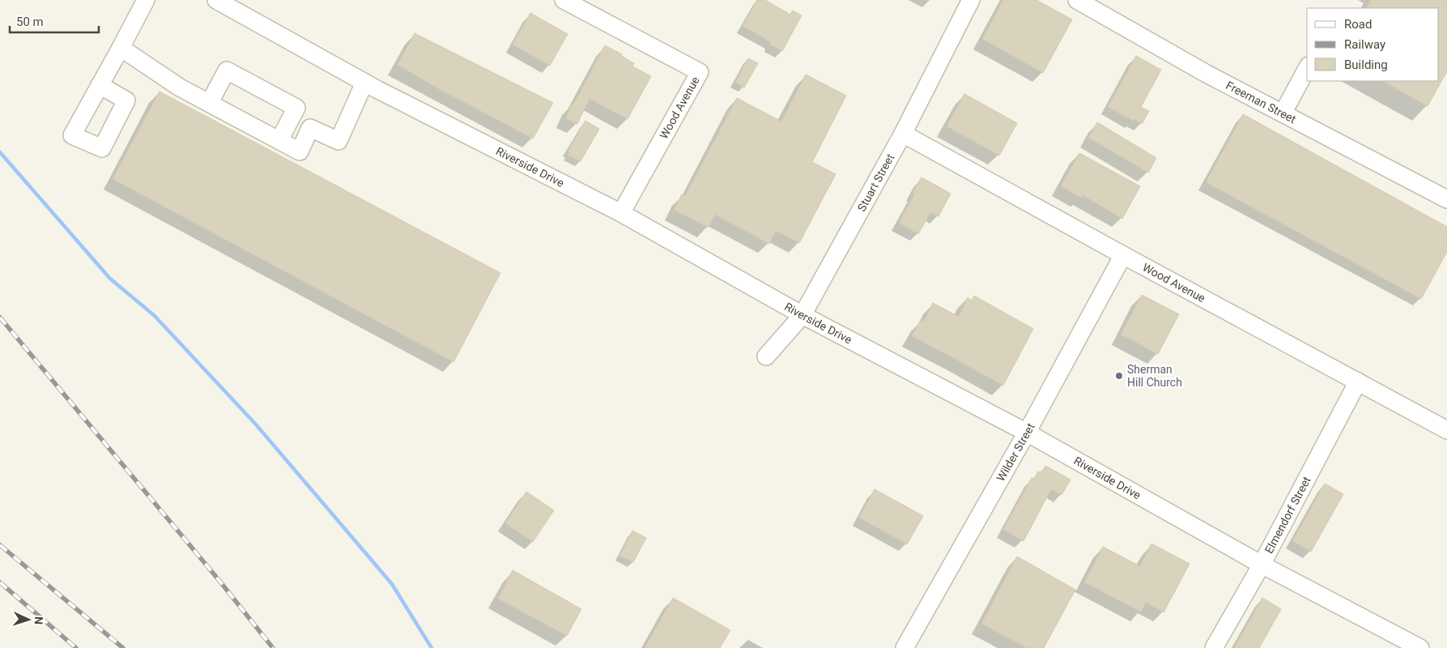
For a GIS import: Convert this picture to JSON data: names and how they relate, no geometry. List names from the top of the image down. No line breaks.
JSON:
{"streets":{"street":["Freeman Street","Wood Avenue","Riverside Drive","Stuart Street","Wilder Street","Elmendorf Street"]},"crossings":[["Wood Avenue","Riverside Drive"],["Wood Avenue","Stuart Street"],["Wood Avenue","Wilder Street"],["Wood Avenue","Elmendorf Street"],["Riverside Drive","Stuart Street"],["Riverside Drive","Wilder Street"],["Riverside Drive","Elmendorf Street"]],"places":["Sherman Hill Church"],"legend":["Road","Railway","Building"],"scale_bar":"50 m","north":"right"}
